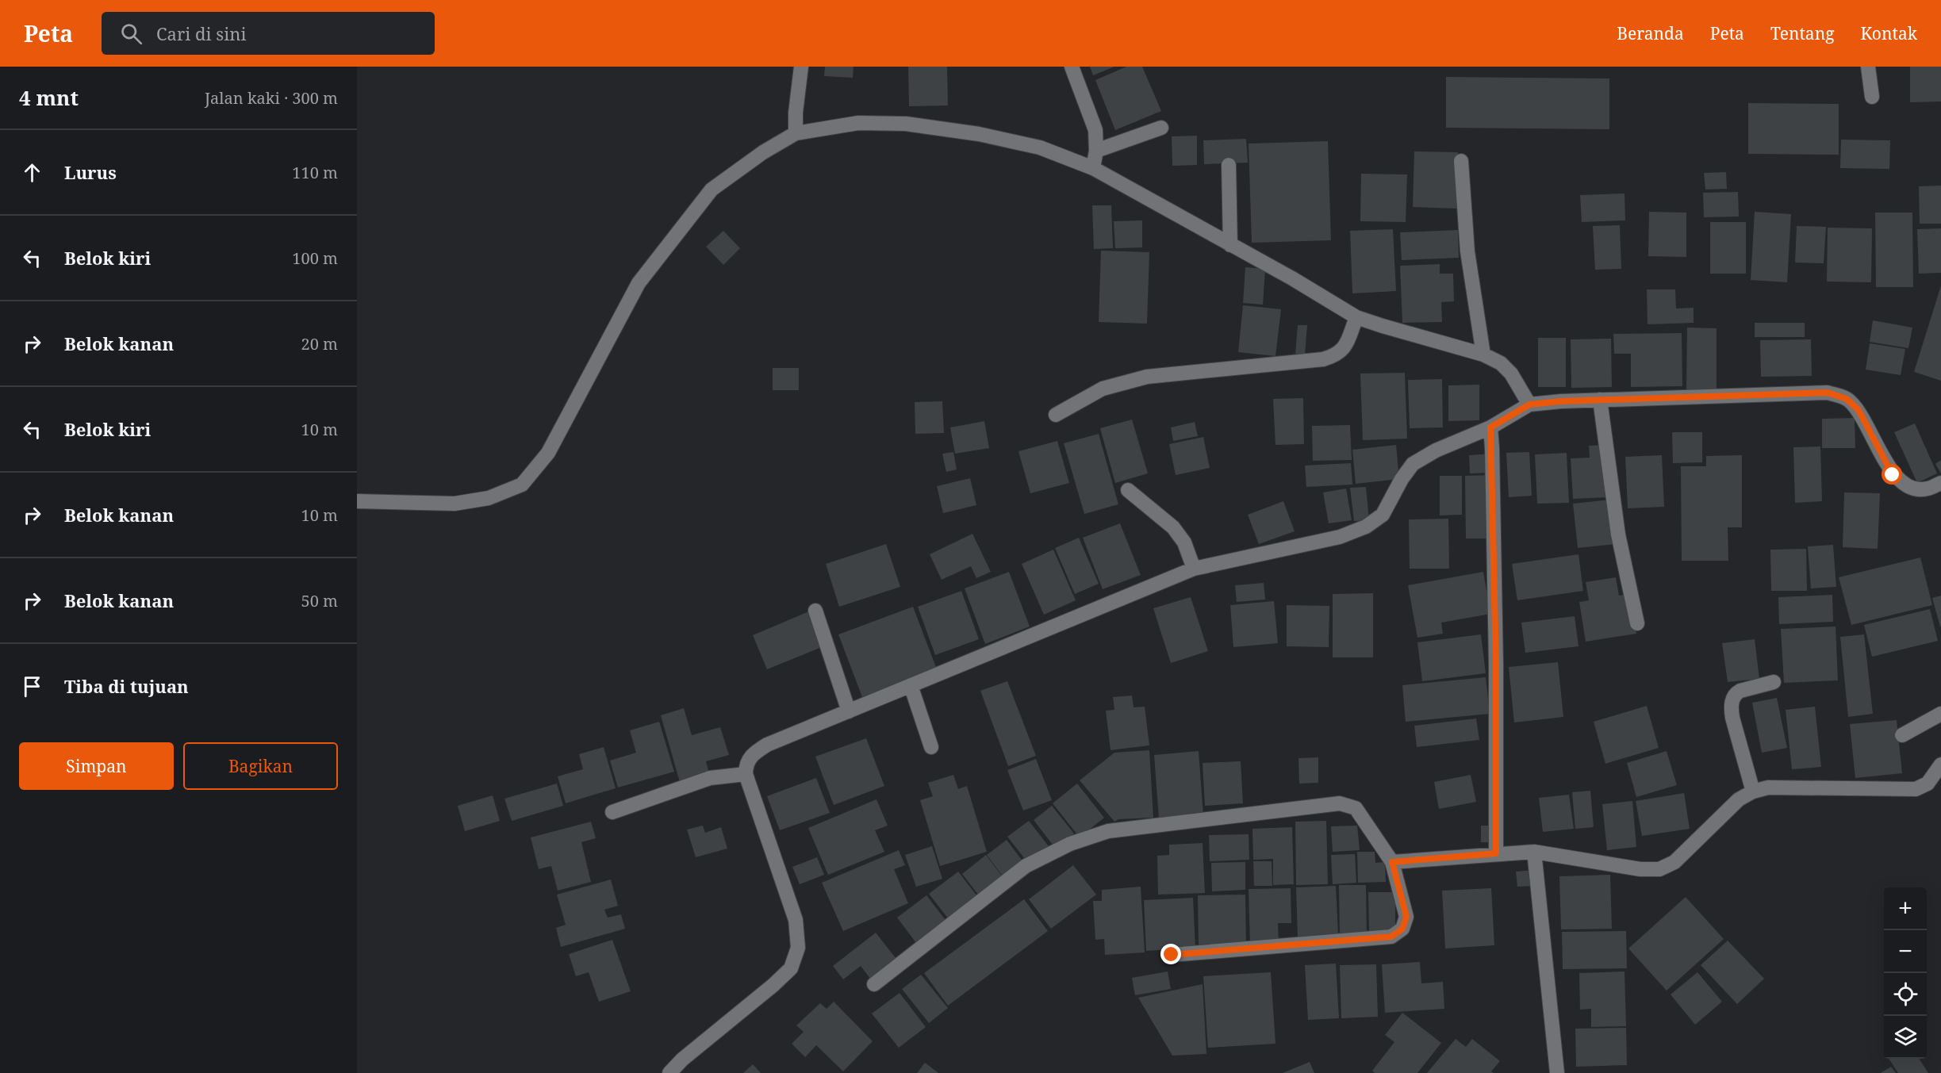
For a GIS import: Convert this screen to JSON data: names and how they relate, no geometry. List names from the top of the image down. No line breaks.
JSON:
{"page":{"header":"Peta","search":"Cari di sini","nav":["Beranda","Peta","Tentang","Kontak"],"heading":["4 mnt","Jalan kaki · 300 m"],"list":[["Lurus","110 m"],["Belok kiri","100 m"],["Belok kanan","20 m"],["Belok kiri","10 m"],["Belok kanan","10 m"],["Belok kanan","50 m"],"Tiba di tujuan"],"buttons":["Simpan","Bagikan"],"map_buttons":["+","−"]}}
